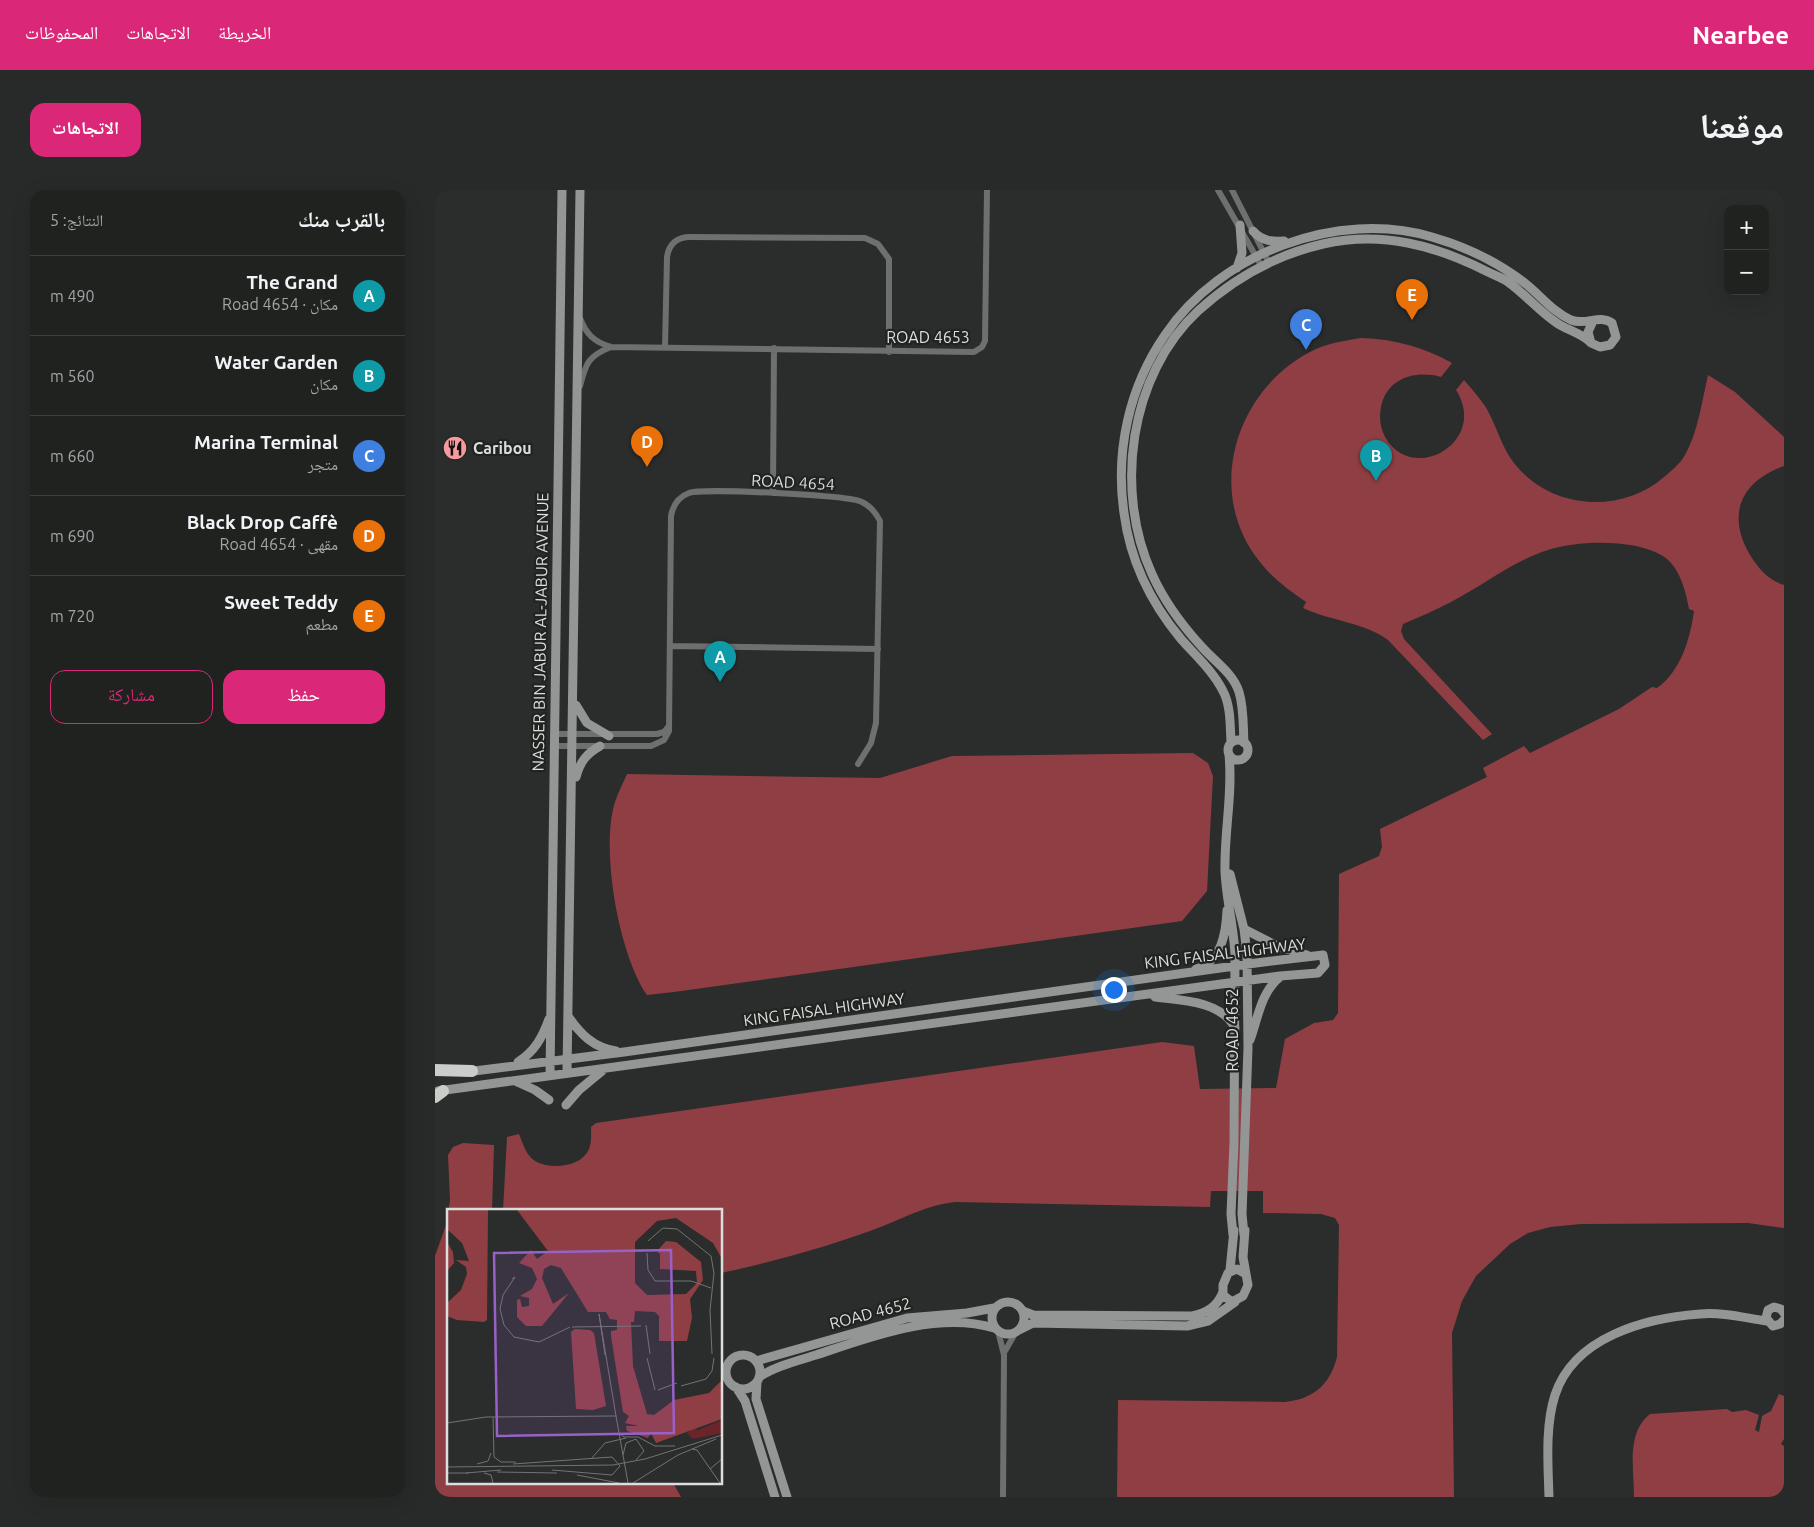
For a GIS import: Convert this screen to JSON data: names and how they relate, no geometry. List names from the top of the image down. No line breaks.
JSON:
{"streets":{"street":["ROAD 4653","ROAD 4654","NASSER BIN JABUR AL-JABUR AVENUE","KING FAISAL HIGHWAY","ROAD 4652"]},"crossings":[["NASSER BIN JABUR AL-JABUR AVENUE","KING FAISAL HIGHWAY"],["KING FAISAL HIGHWAY","ROAD 4652"]],"places":{"restaurant":["Caribou"]},"page":{"header":"Nearbee","nav":["الخريطة","الاتجاهات","المحفوظات"],"title":"موقعنا","buttons":["الاتجاهات",["حفظ","مشاركة"]],"heading":["بالقرب منك","النتائج: 5"],"map_buttons":["+","−"],"list":[{"mark":"A","name":"The Grand","note":"مكان · Road 4654","value":"490 m"},{"mark":"B","name":"Water Garden","note":"مكان","value":"560 m"},{"mark":"C","name":"Marina Terminal","note":"متجر","value":"660 m"},{"mark":"D","name":"Black Drop Caffè","note":"مقهى · Road 4654","value":"690 m"},{"mark":"E","name":"Sweet Teddy","note":"مطعم","value":"720 m"}],"pins":["E","C","D","B","A"]}}
